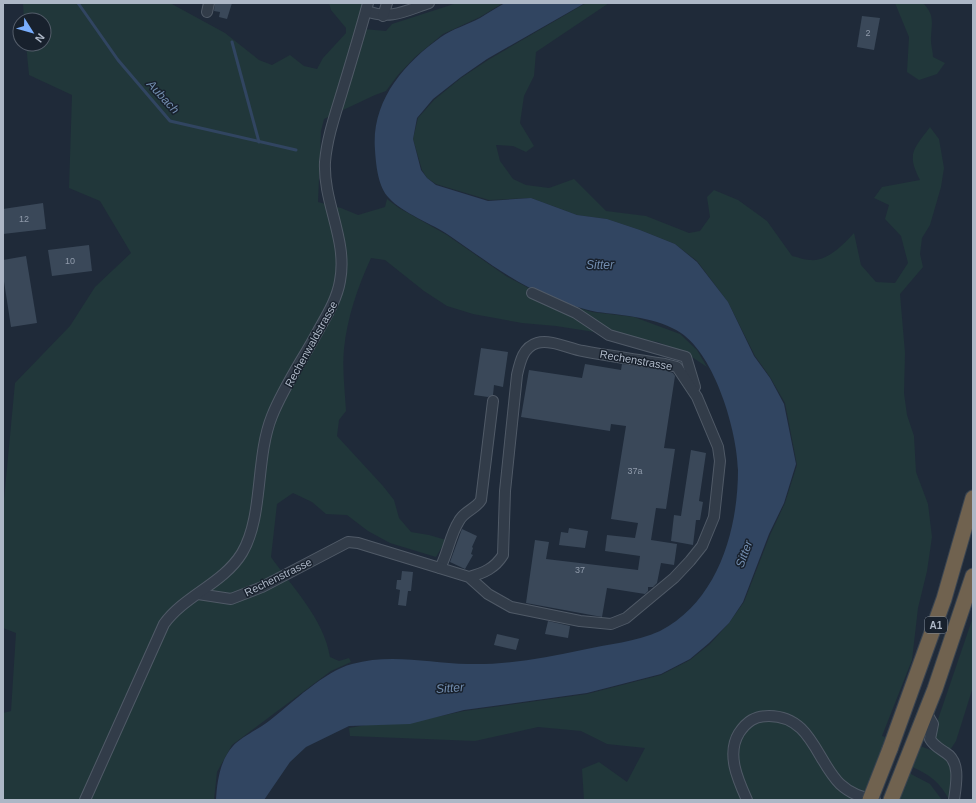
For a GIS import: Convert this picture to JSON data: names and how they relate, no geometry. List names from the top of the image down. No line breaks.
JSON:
{"streets":{"highway":["A1"],"street":["Rechenwaldstrasse","Rechenstrasse"]},"crossings":[["Rechenwaldstrasse","Rechenstrasse"]],"water":["Aubach","Sitter"],"house_numbers":["2","12","10","37a","37"],"north":"bottom right"}
